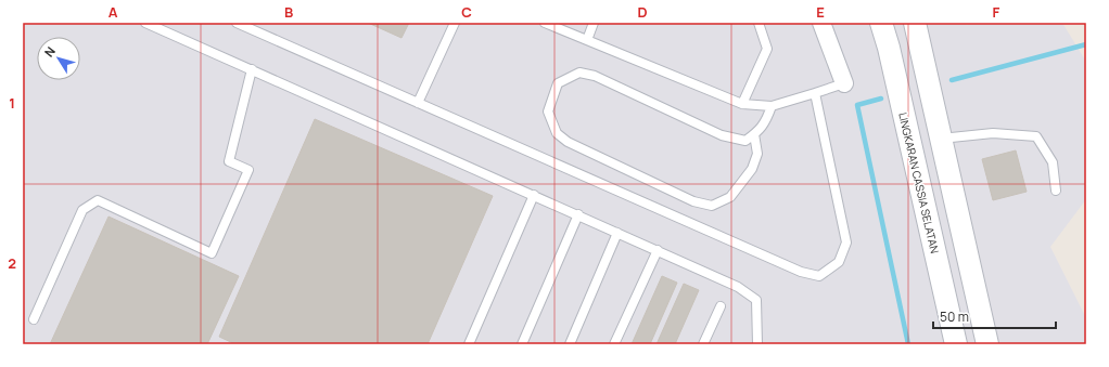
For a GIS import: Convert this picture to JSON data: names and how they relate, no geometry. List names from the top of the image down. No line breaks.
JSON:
{"streets":{"street":["LINGKARAN CASSIA SELATAN"]},"scale_bar":"50 m","north":"top left","grid":{"columns":["A","B","C","D","E","F"],"rows":["1","2"]}}
